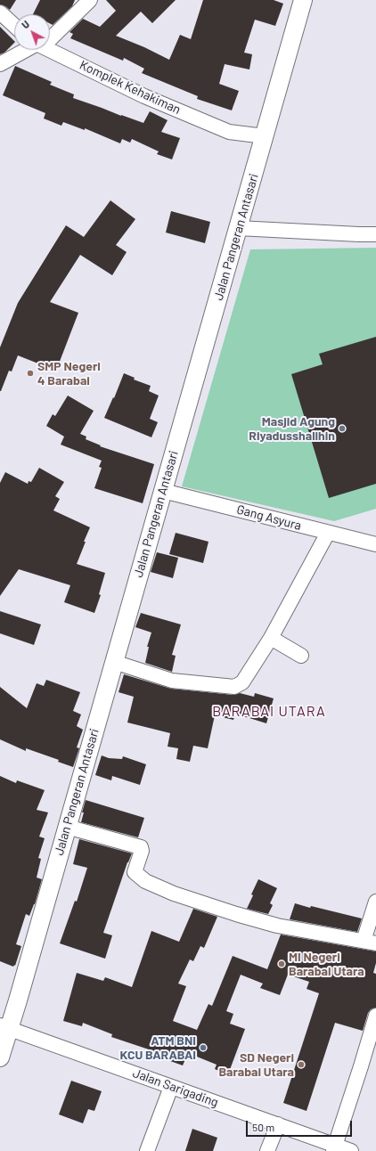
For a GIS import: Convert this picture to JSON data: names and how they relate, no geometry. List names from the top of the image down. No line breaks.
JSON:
{"streets":{"main road":["Jalan Pangeran Antasari"],"street":["Komplek Kehakiman","Gang Asyura","Jalan Sarigading"]},"crossings":[["Komplek Kehakiman","Jalan Pangeran Antasari"],["Jalan Pangeran Antasari","Gang Asyura"],["Jalan Pangeran Antasari","Jalan Sarigading"]],"districts":["BARABAI UTARA"],"places":["SMP Negeri 4 Barabai","Masjid Agung Riyadusshalihin","MI Negeri Barabai Utara","ATM BNI KCU BARABAI","SD Negeri Barabai Utara"],"scale_bar":"50 m","north":"top left"}
